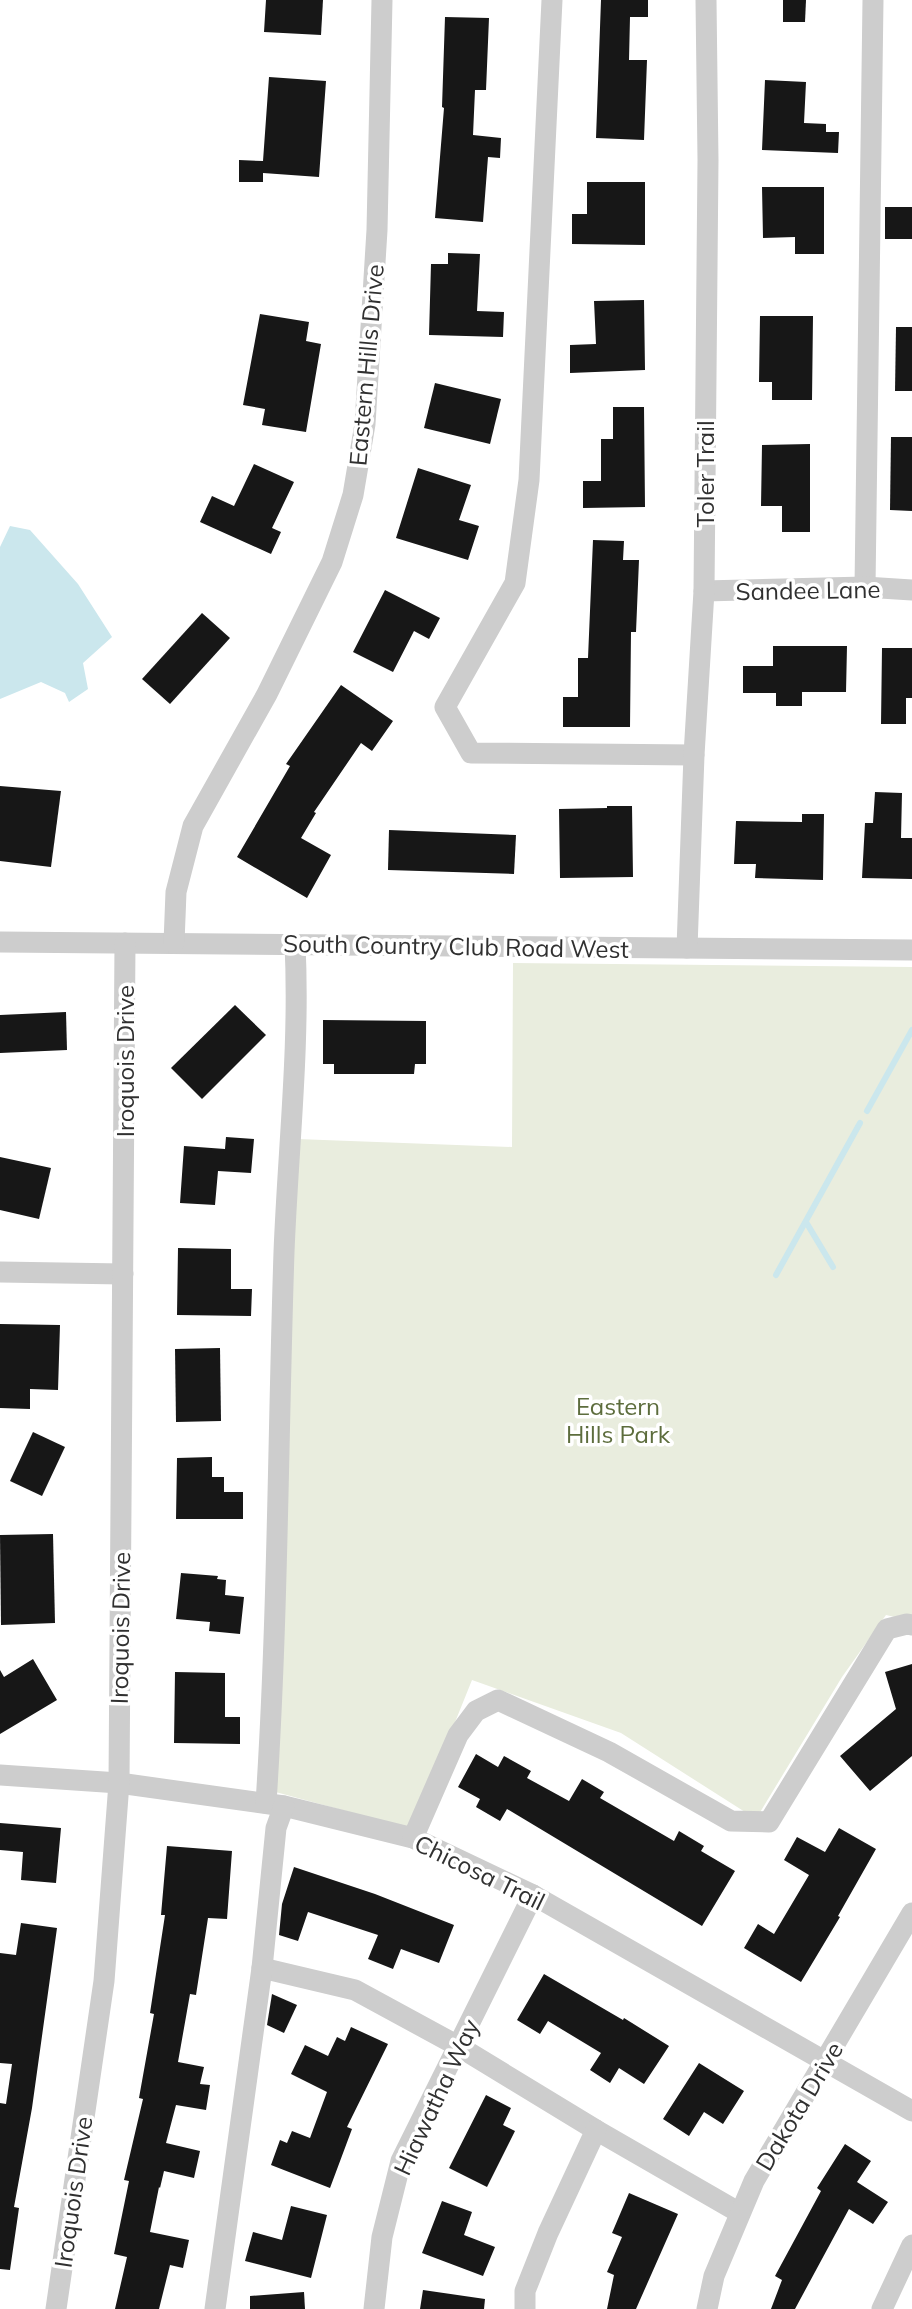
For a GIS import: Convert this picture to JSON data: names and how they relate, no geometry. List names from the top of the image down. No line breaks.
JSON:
{"streets":{"street":["Eastern Hills Drive","Toler Trail","Sandee Lane","South Country Club Road West","Iroquois Drive","Chicosa Trail","Hiawatha Way","Dakota Drive"]},"crossings":[["Eastern Hills Drive","South Country Club Road West"],["Toler Trail","Sandee Lane"],["Toler Trail","South Country Club Road West"],["South Country Club Road West","Iroquois Drive"],["Iroquois Drive","Chicosa Trail"],["Chicosa Trail","Hiawatha Way"],["Chicosa Trail","Dakota Drive"]],"parks":["Eastern Hills Park"]}
